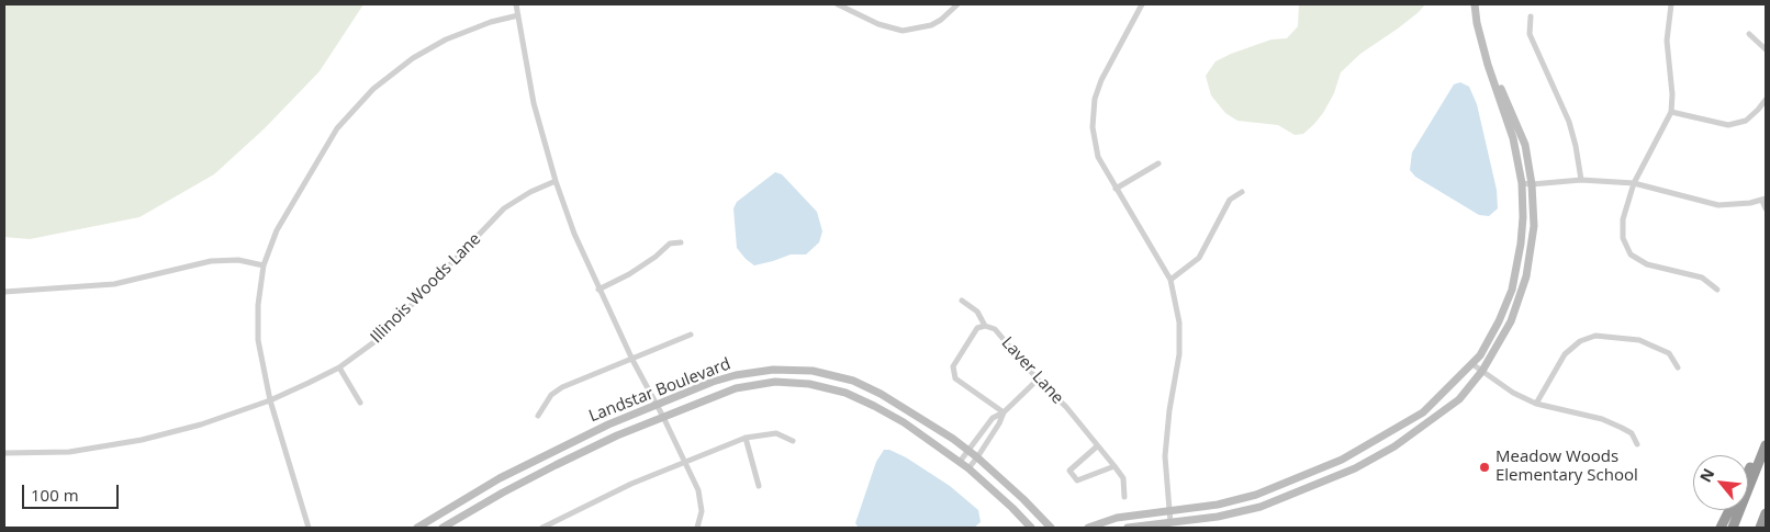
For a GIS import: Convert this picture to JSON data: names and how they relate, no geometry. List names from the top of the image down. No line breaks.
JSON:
{"streets":{"street":["Illinois Woods Lane","Laver Lane","Landstar Boulevard"]},"places":["Meadow Woods Elementary School"],"scale_bar":"100 m","north":"top left"}
